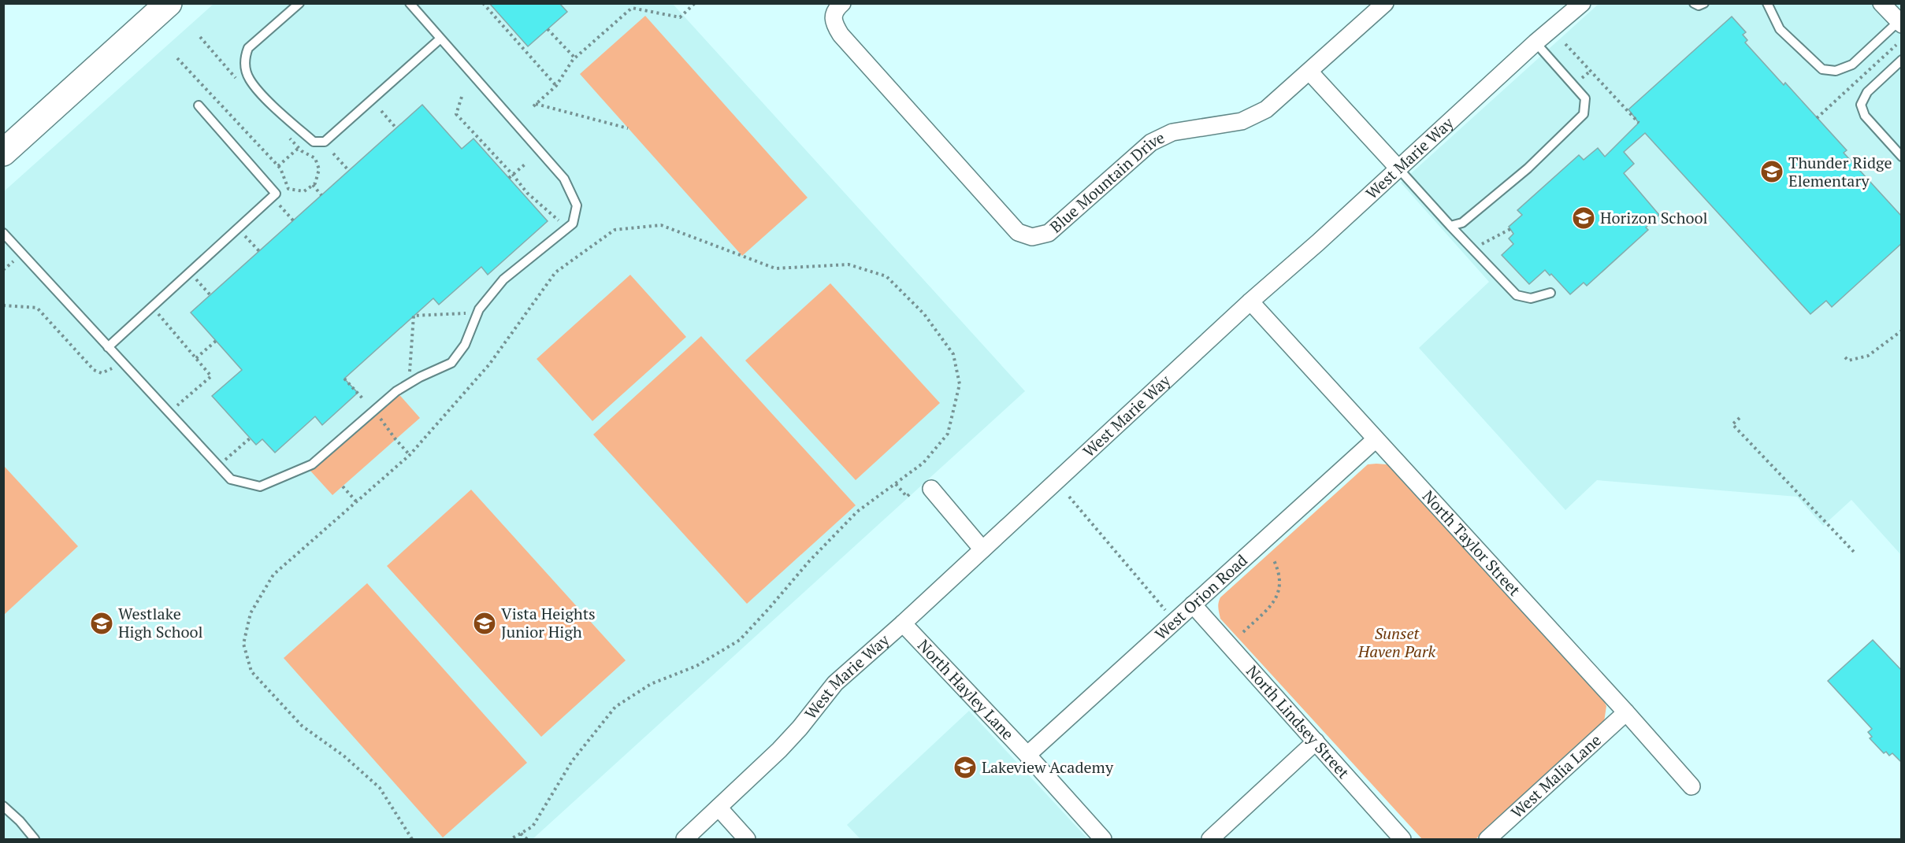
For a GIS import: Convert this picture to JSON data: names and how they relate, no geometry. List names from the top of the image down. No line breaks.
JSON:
{"streets":{"street":["West Marie Way","Blue Mountain Drive","North Taylor Street","West Orion Road","North Hayley Lane","North Lindsey Street","West Malia Lane"]},"crossings":[["West Marie Way","North Taylor Street"],["West Marie Way","North Hayley Lane"],["North Taylor Street","West Orion Road"],["North Taylor Street","West Malia Lane"],["West Orion Road","North Hayley Lane"],["West Orion Road","North Lindsey Street"]],"parks":["Sunset Haven Park"],"places":{"school or university":["Thunder Ridge Elementary","Horizon School","Westlake High School","Vista Heights Junior High","Lakeview Academy"]}}
